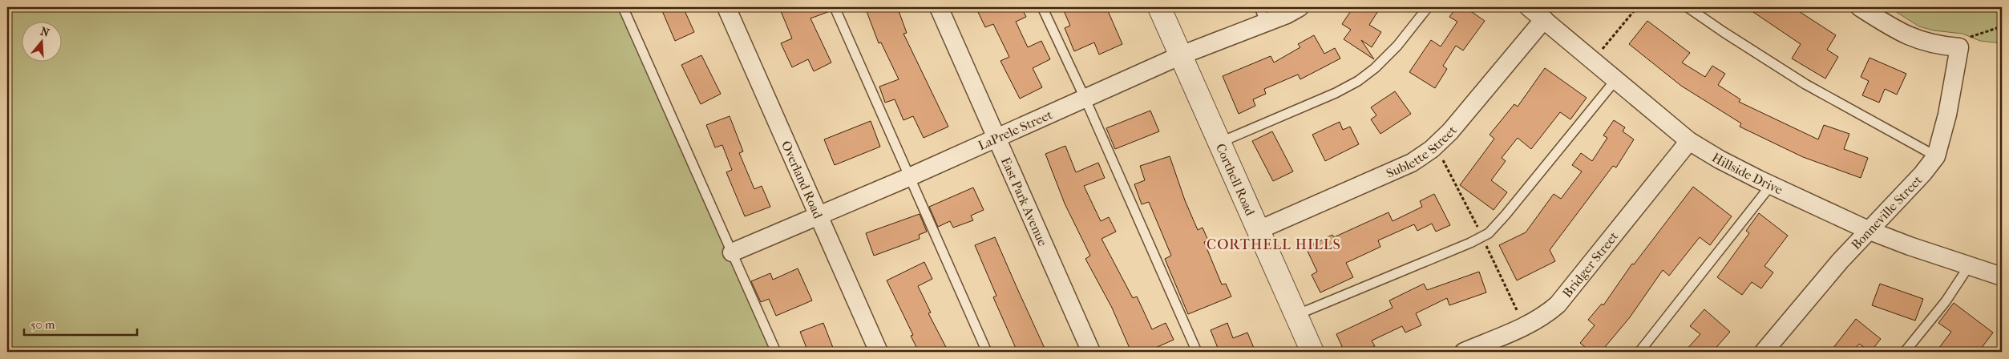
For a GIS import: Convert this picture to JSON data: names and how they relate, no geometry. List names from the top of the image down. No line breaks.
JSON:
{"streets":{"street":["LaPrele Street","Sublette Street","Hillside Drive","Overland Road","Corthell Road","East Park Avenue","Bonneville Street","Bridger Street"]},"crossings":[["LaPrele Street","Overland Road"],["LaPrele Street","Corthell Road"],["LaPrele Street","East Park Avenue"],["Sublette Street","Hillside Drive"],["Sublette Street","Corthell Road"],["Hillside Drive","Bonneville Street"],["Hillside Drive","Bridger Street"]],"districts":["CORTHELL HILLS"],"scale_bar":"50 m","north":"top"}
